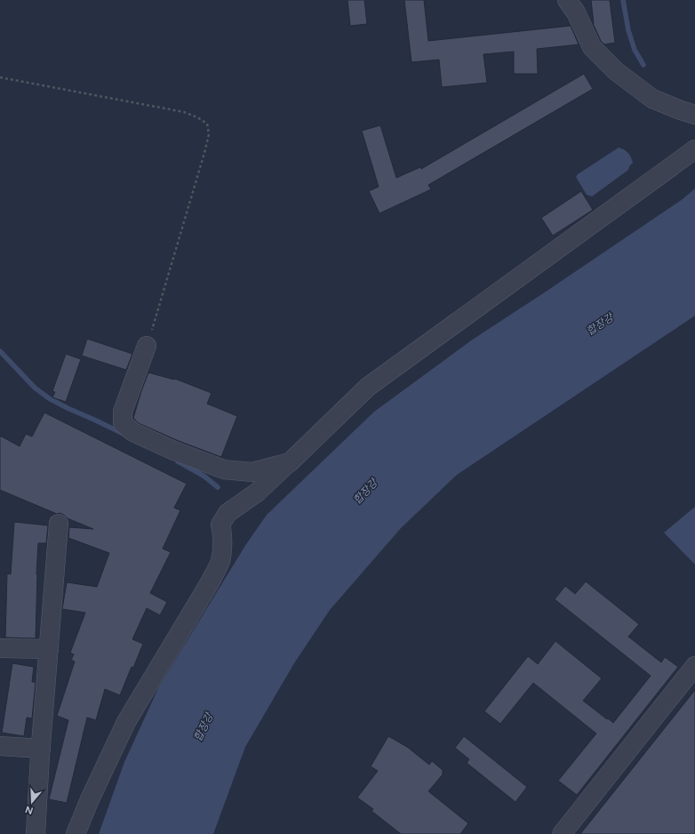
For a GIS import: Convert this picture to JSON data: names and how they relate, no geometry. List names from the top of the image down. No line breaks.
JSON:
{"water":["합장강"],"north":"bottom"}
